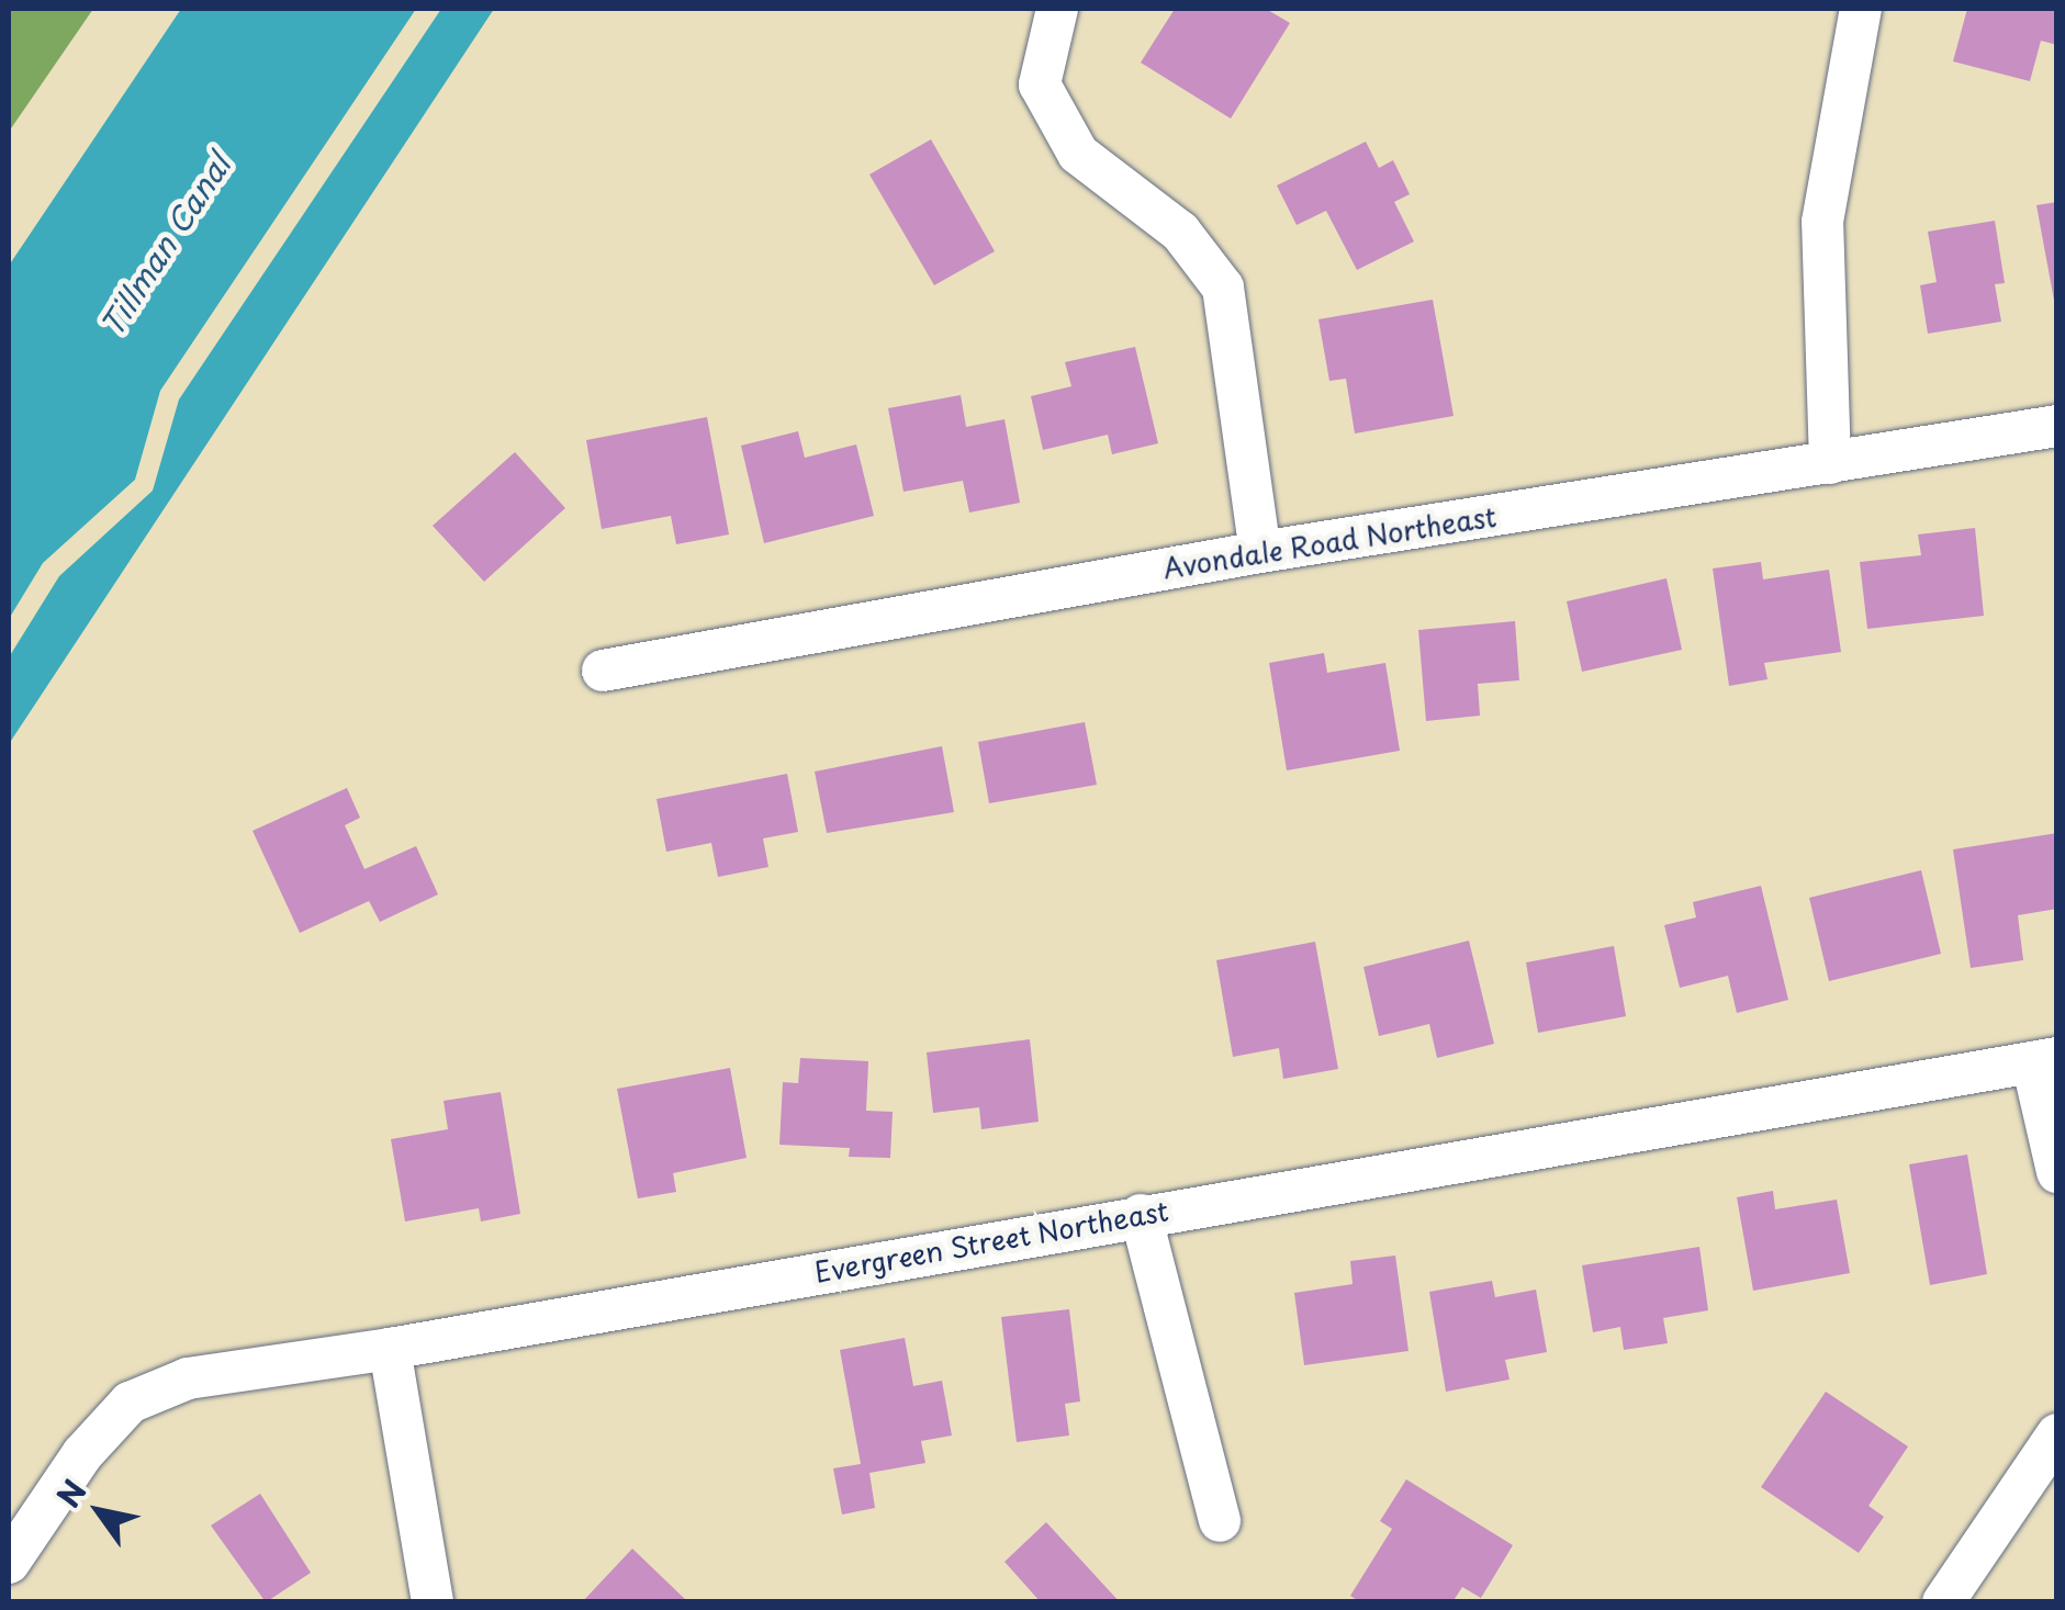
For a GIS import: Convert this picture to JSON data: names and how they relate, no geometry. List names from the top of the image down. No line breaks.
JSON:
{"streets":{"street":["Avondale Road Northeast","Evergreen Street Northeast"]},"water":["Tillman Canal"],"north":"top left"}
